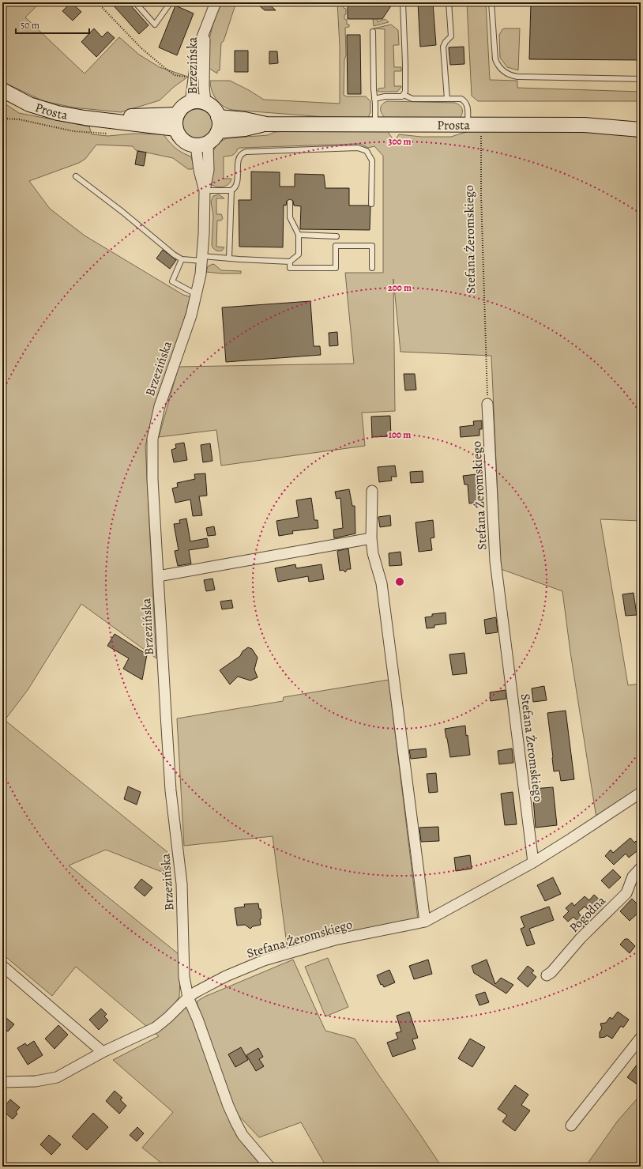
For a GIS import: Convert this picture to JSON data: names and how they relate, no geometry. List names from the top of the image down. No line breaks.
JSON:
{"streets":{"main road":["Prosta"],"street":["Brzezińska","Stefana Żeromskiego","Pogodna"]},"crossings":[["Brzezińska","Prosta"],["Brzezińska","Stefana Żeromskiego"],["Prosta","Stefana Żeromskiego"]],"scale_bar":"50 m","rings":["300 m","200 m","100 m"]}
